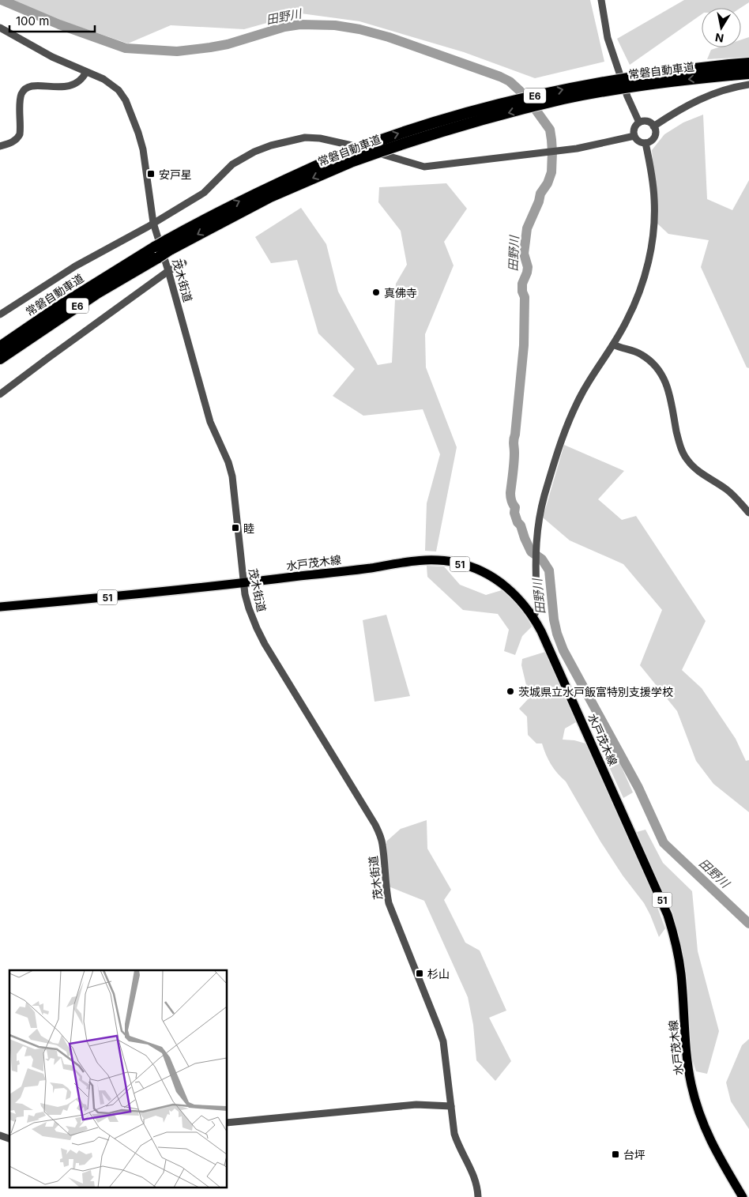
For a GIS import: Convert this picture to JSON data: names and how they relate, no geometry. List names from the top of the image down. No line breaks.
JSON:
{"streets":{"highway":["常磐自動車道","E6"],"main road":["水戸茂木線","51"],"street":["茂木街道"]},"crossings":[["茂木街道","水戸茂木線"]],"water":["田野川"],"places":{"transit":["安戸星","睦","杉山","台坪"],"other":["真佛寺","茨城県立水戸飯富特別支援学校"]},"scale_bar":"100 m","north":"bottom"}
